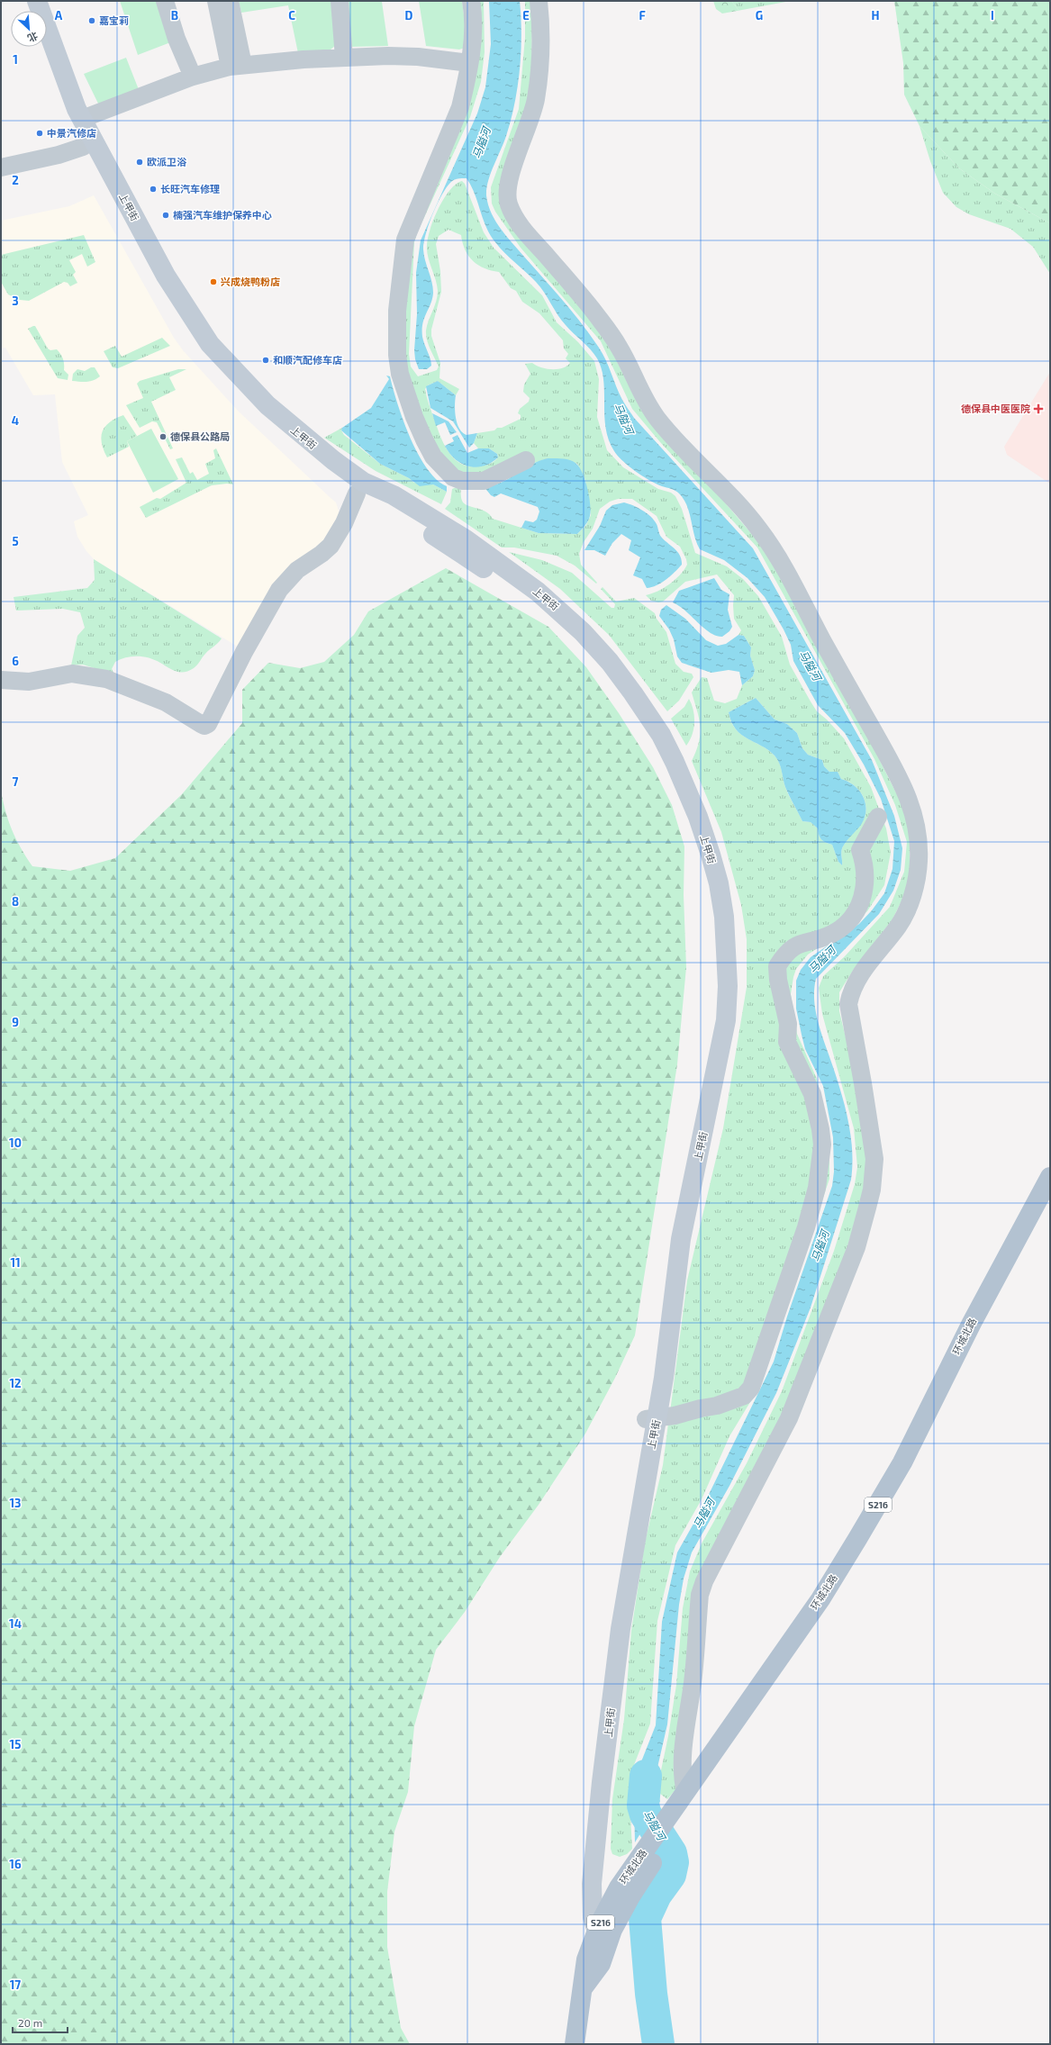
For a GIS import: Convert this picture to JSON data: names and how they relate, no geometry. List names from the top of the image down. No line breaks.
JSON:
{"streets":{"main road":["环城北路","S216"],"street":["上甲街"]},"crossings":[["上甲街","环城北路"]],"water":["马隘河"],"places":{"other":["嘉宝莉","中景汽修店","欧派卫浴","长旺汽车修理","楠强汽车维护保养中心","兴成烧鸭粉店","和顺汽配修车店","德保县公路局"],"health":["德保县中医医院"]},"scale_bar":"20 m","north":"bottom right","grid":{"columns":["A","B","C","D","E","F","G","H","I"],"rows":["1","2","3","4","5","6","7","8","9","10","11","12","13","14","15","16","17"]}}
